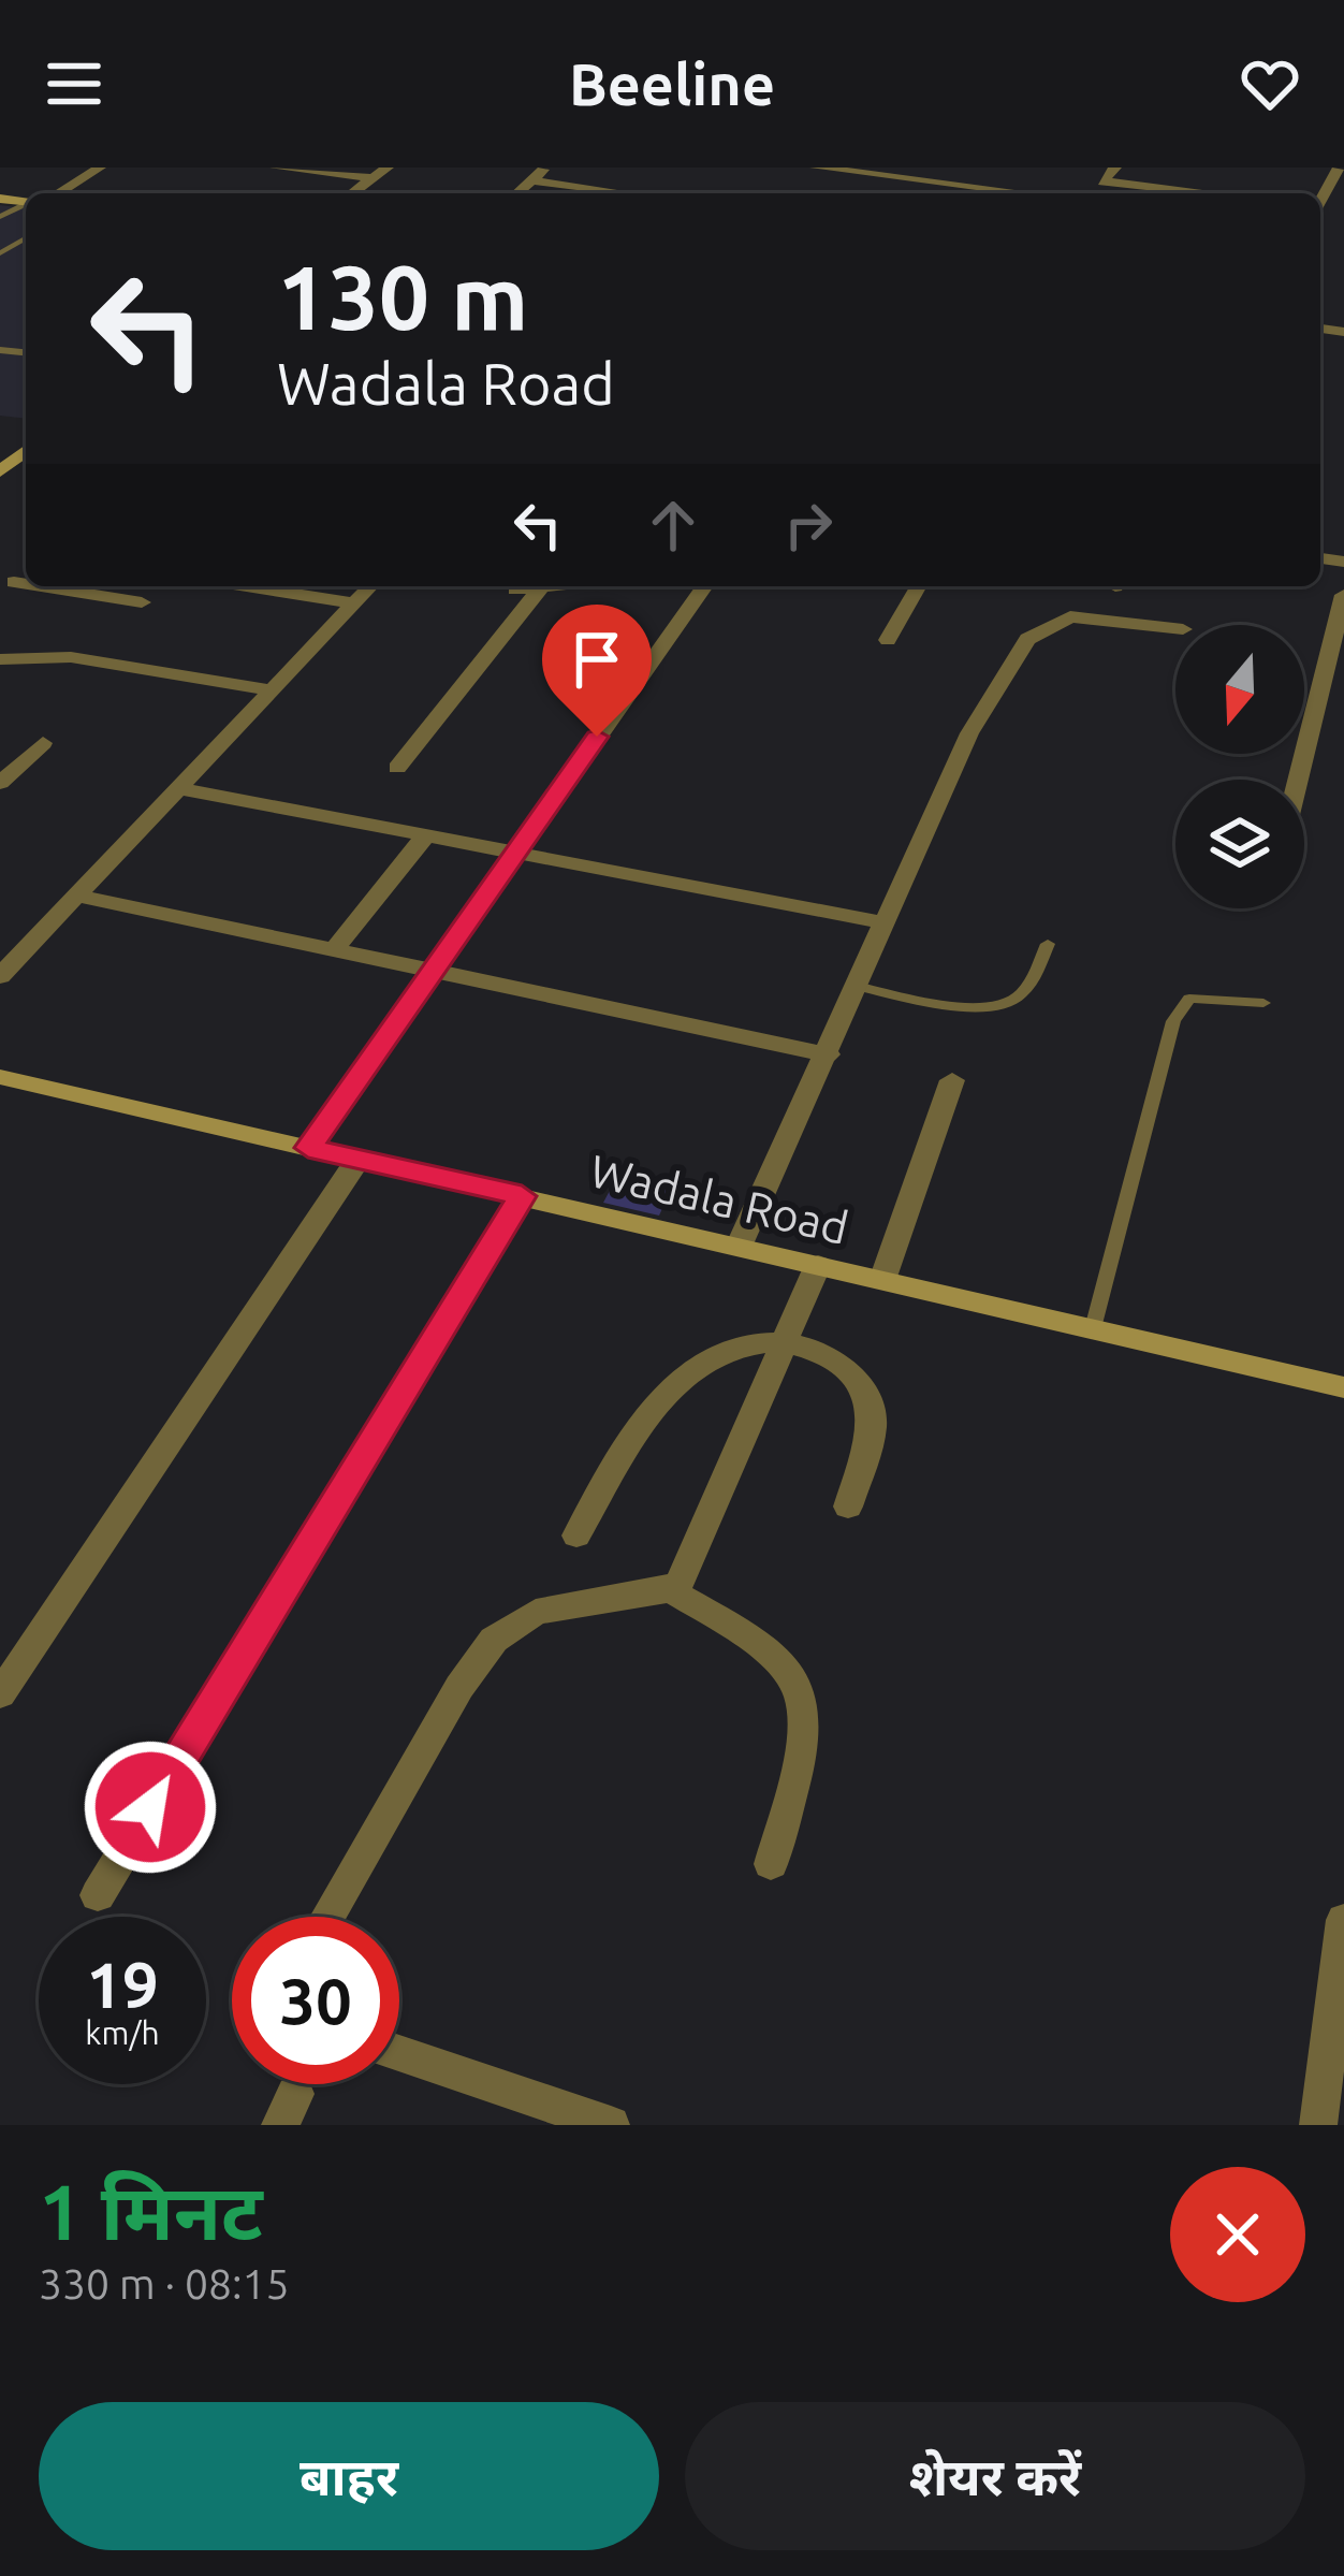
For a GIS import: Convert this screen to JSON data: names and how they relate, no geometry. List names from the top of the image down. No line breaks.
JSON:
{"streets":{"street":["Wadala Road"]},"north":"bottom","page":{"header":"Beeline","turn":["130 m","Wadala Road"],"speed":"19 km/h","limit":"30","heading":["1 मिनट","330 m · 08:15"],"buttons":["बाहर","शेयर करें"]}}
